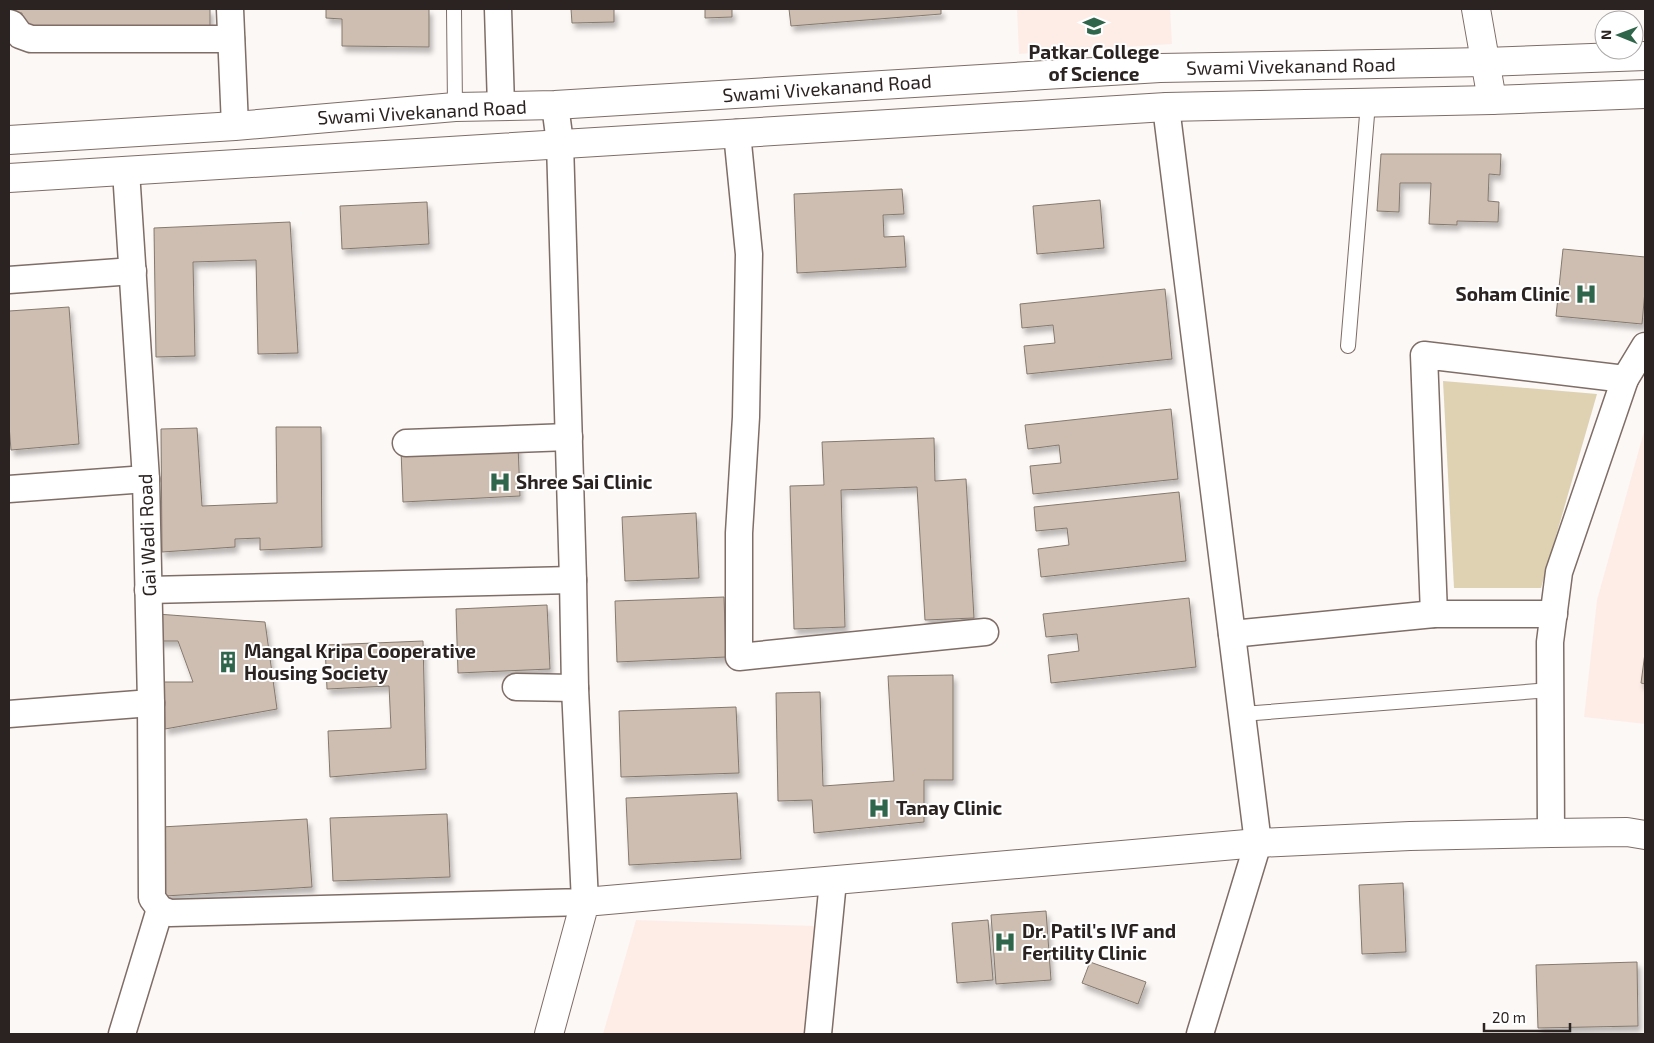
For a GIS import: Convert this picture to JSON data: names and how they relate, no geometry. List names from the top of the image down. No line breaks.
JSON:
{"streets":{"main road":["Swami Vivekanand Road"],"street":["Gai Wadi Road"]},"crossings":[["Swami Vivekanand Road","Gai Wadi Road"]],"places":{"school or university":["Patkar College of Science"],"hospital":["Soham Clinic","Shree Sai Clinic","Tanay Clinic","Dr. Patil's IVF and Fertility Clinic"],"building":["Mangal Kripa Cooperative Housing Society"]},"scale_bar":"20 m","north":"left"}
